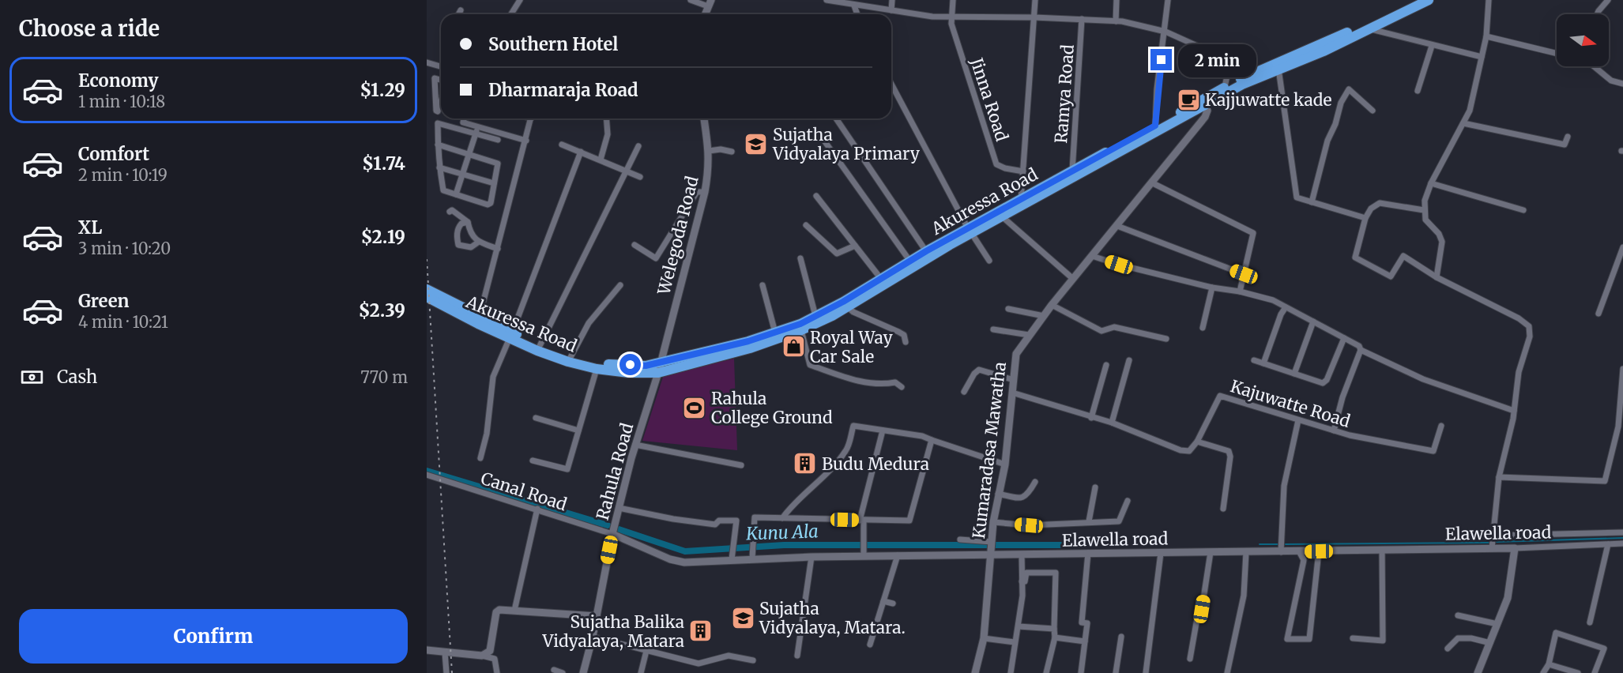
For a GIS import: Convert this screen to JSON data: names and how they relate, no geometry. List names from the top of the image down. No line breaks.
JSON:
{"streets":{"highway":["Akuressa Road"],"street":["Ramya Road","Jinna Road","Welegoda Road","Kajuwatte Road","Kumaradasa Mawatha","Rahula Road","Canal Road","Elawella road"]},"crossings":[["Ramya Road","Akuressa Road"],["Akuressa Road","Welegoda Road"],["Akuressa Road","Kumaradasa Mawatha"],["Akuressa Road","Rahula Road"],["Welegoda Road","Rahula Road"],["Kumaradasa Mawatha","Elawella road"],["Rahula Road","Canal Road"],["Rahula Road","Elawella road"],["Canal Road","Elawella road"]],"water":["Kunu Ala"],"places":{"cafe":["Kajjuwatte kade"],"school or university":["Sujatha Vidyalaya Primary","Sujatha Vidyalaya, Matara."],"shop":["Royal Way Car Sale"],"sports":["Rahula College Ground"],"building":["Budu Medura","Sujatha Balika Vidyalaya, Matara"]},"north":"right","page":{"heading":"Choose a ride","banner":["Southern Hotel","Dharmaraja Road"],"bubble":"2 min","list":[{"name":"Economy","note":"1 min · 10:18","value":"$1.29"},{"name":"Comfort","note":"2 min · 10:19","value":"$1.74"},{"name":"XL","note":"3 min · 10:20","value":"$2.19"},{"name":"Green","note":"4 min · 10:21","value":"$2.39"}],"pay":["Cash","770 m"],"buttons":"Confirm"}}
